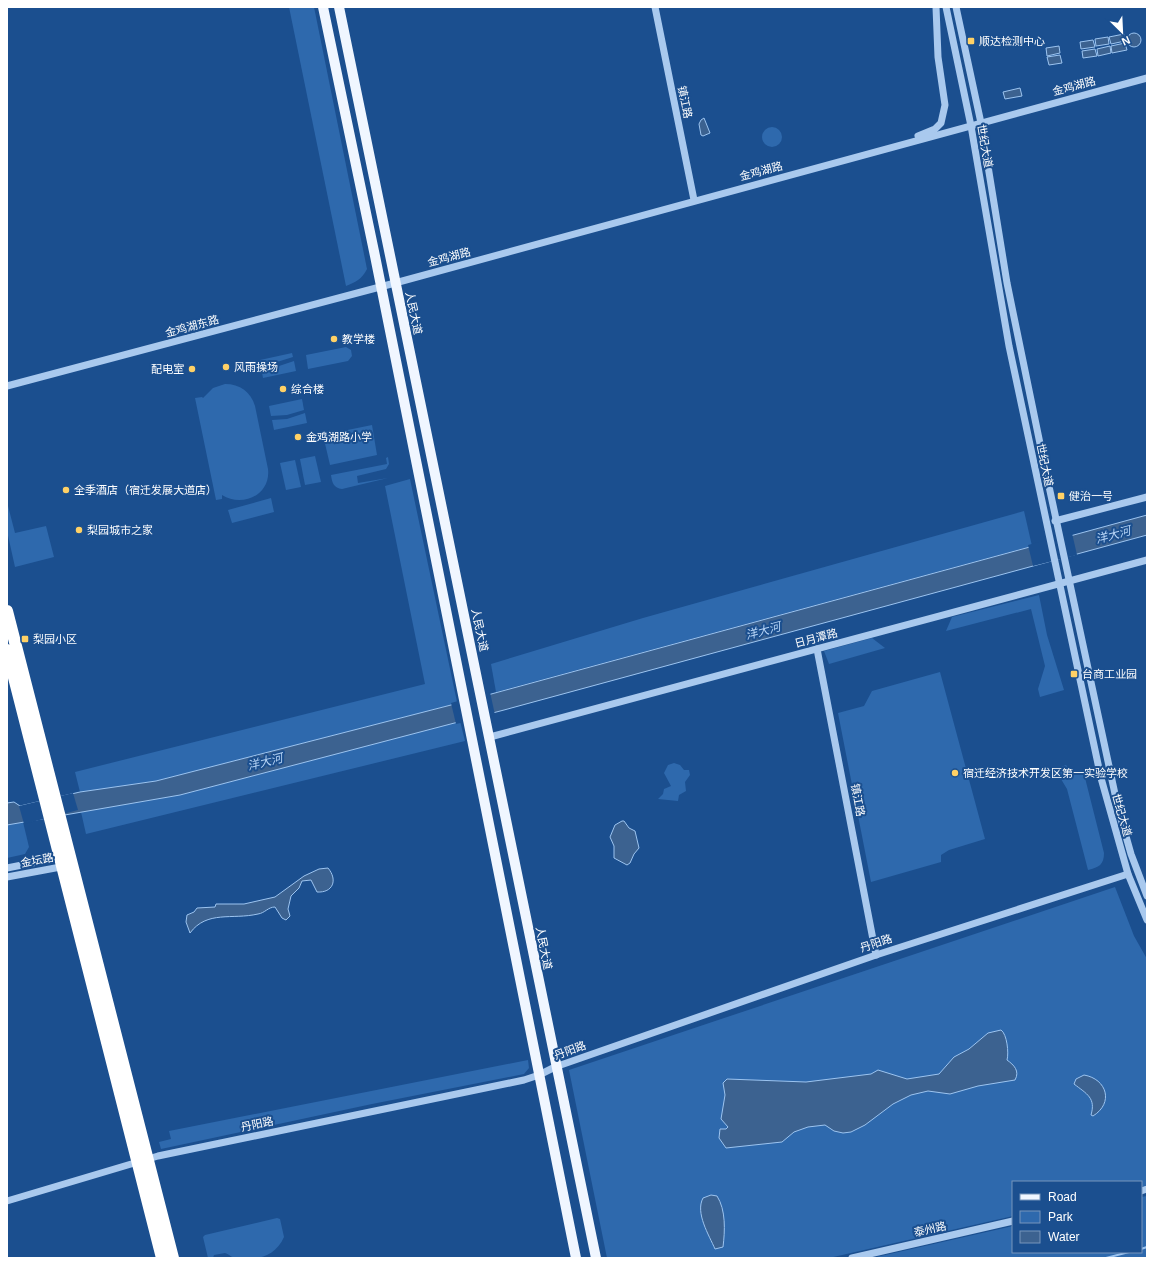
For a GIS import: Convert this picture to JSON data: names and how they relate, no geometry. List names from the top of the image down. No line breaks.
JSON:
{"streets":{"main road":["人民大道"],"street":["金鸡湖路","镇江路","世纪大道","金鸡湖东路","日月潭路","金坛路","丹阳路","泰州路"]},"crossings":[["金鸡湖路","镇江路"],["金鸡湖路","世纪大道"],["金鸡湖路","人民大道"],["金鸡湖路","金鸡湖东路"],["镇江路","日月潭路"],["镇江路","丹阳路"],["世纪大道","日月潭路"],["世纪大道","丹阳路"],["人民大道","日月潭路"],["人民大道","丹阳路"]],"water":["洋大河"],"places":{"transit":["顺达检测中心","健治一号","梨园小区","台商工业园"],"other":["教学楼","风雨操场","配电室","综合楼","金鸡湖路小学","全季酒店（宿迁发展大道店）","梨园城市之家","宿迁经济技术开发区第一实验学校"]},"legend":["Road","Park","Water"],"north":"bottom right"}
